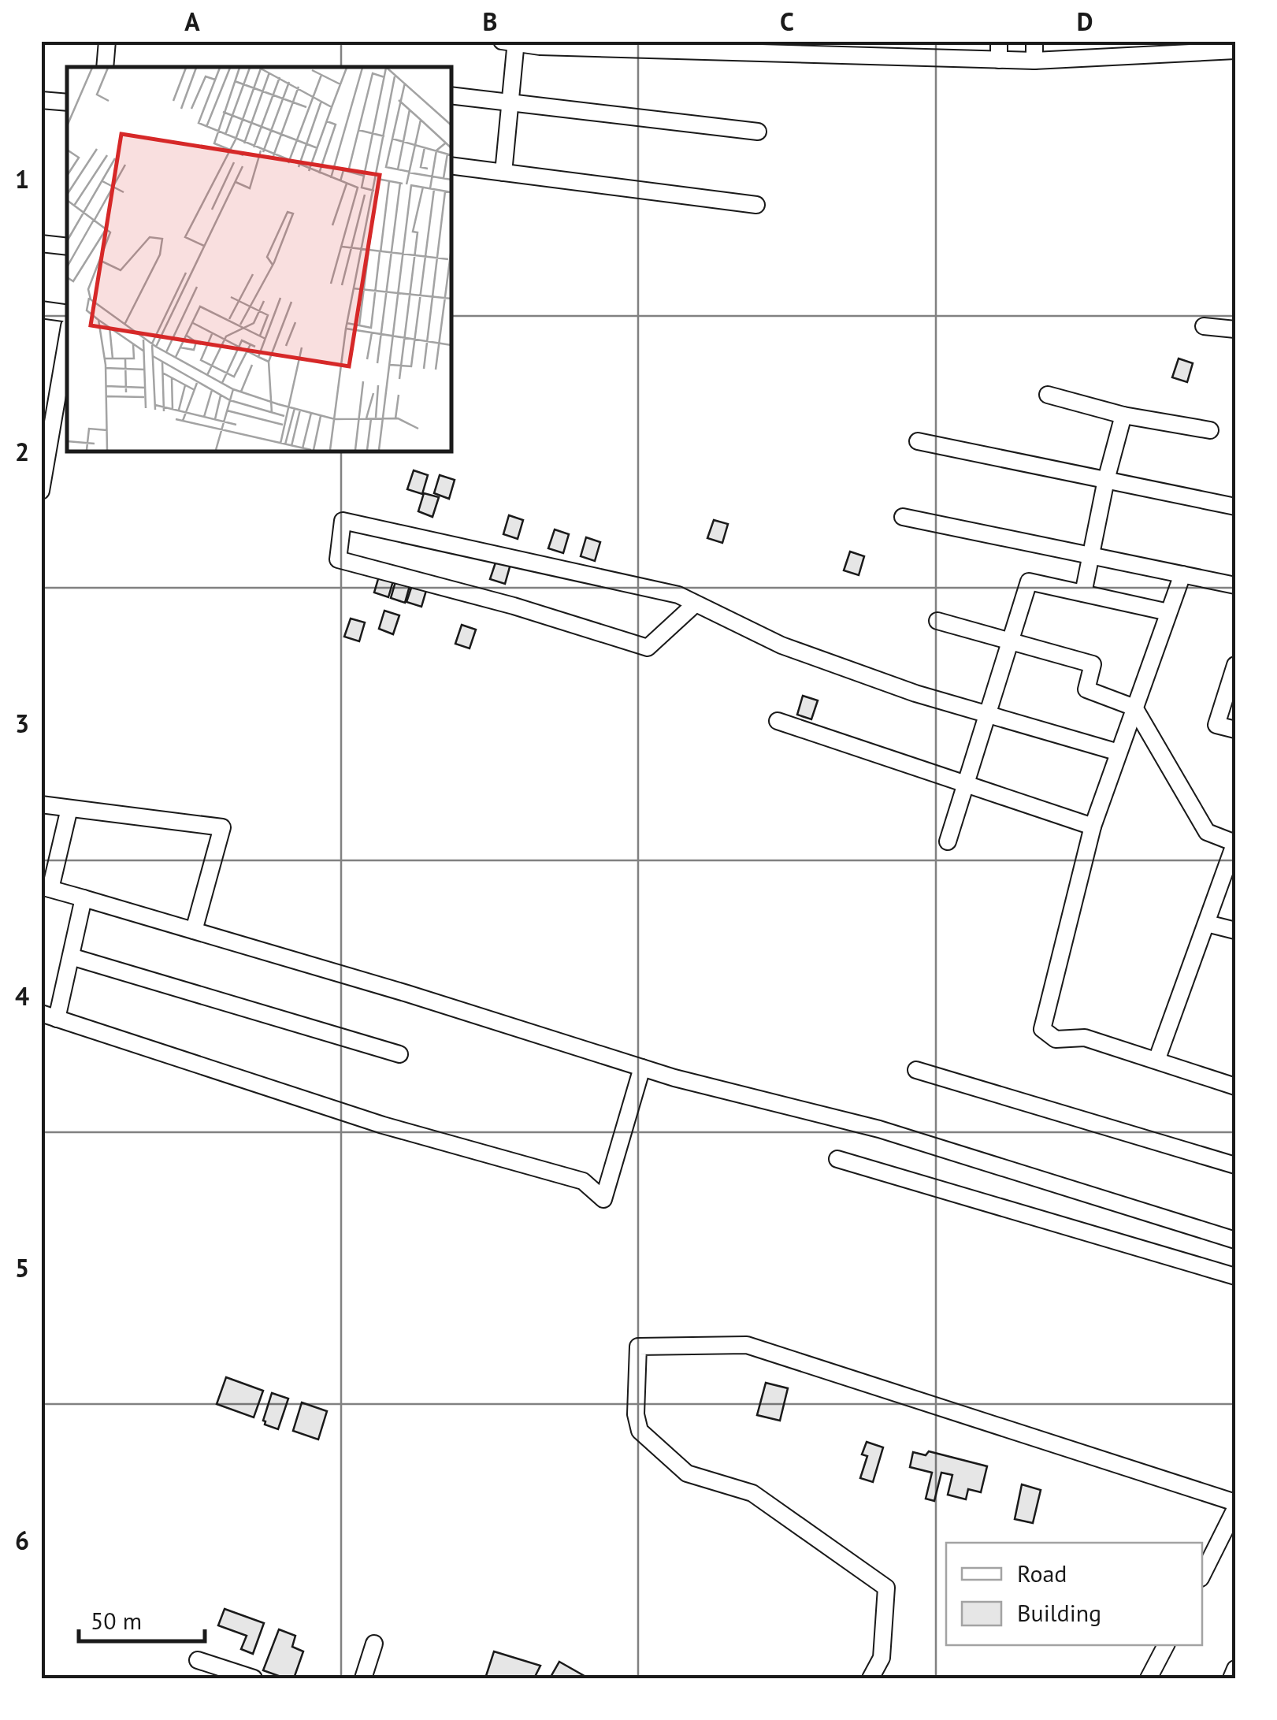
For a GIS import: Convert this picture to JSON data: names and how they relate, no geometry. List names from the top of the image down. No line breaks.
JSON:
{"legend":["Road","Building"],"scale_bar":"50 m","grid":{"columns":["A","B","C","D"],"rows":["1","2","3","4","5","6"]}}
